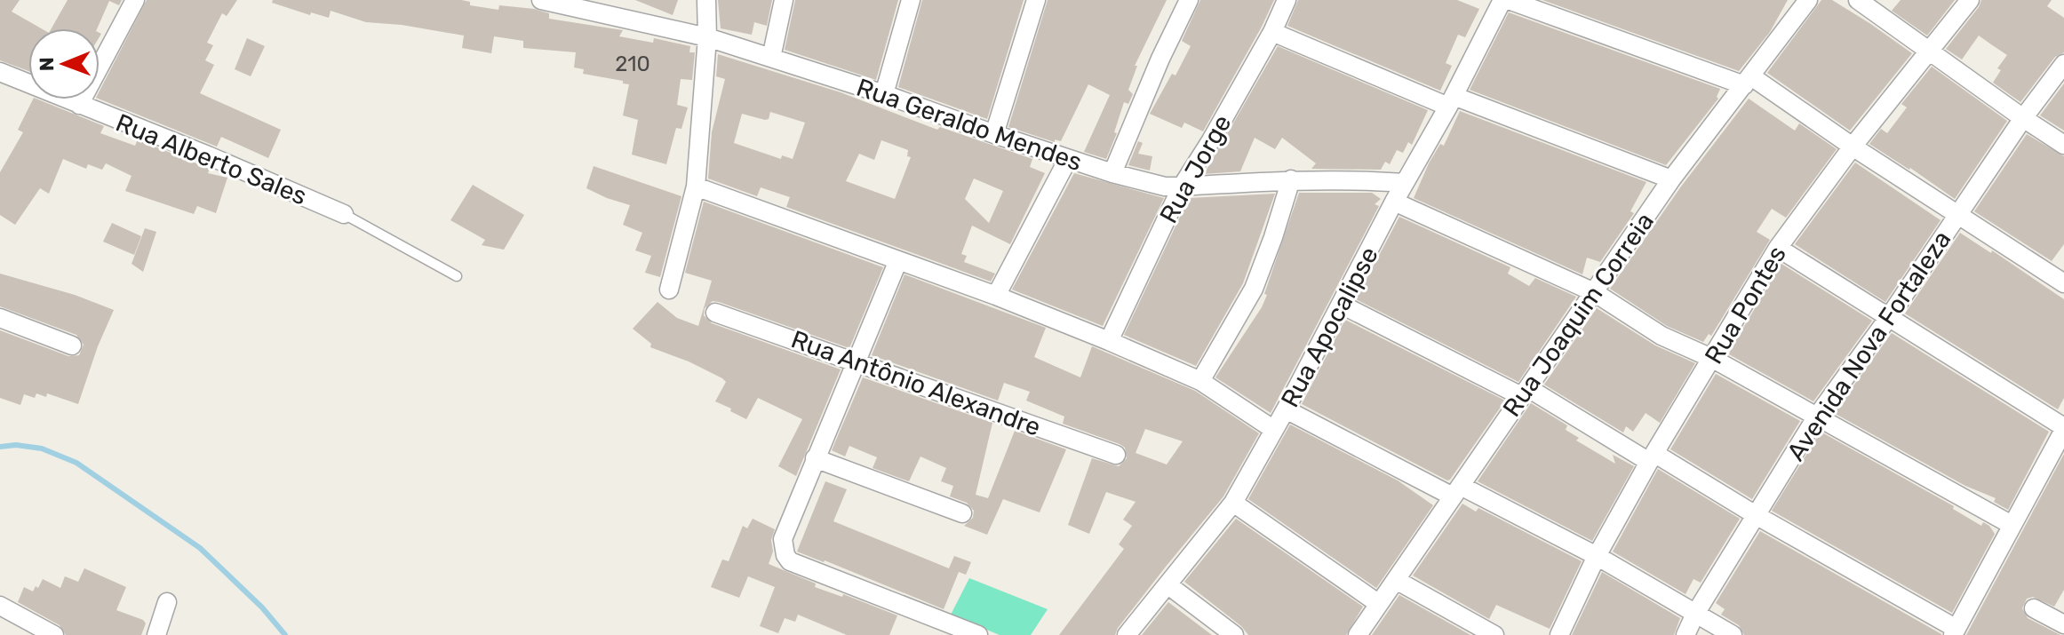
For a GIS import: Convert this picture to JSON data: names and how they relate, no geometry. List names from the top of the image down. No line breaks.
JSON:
{"streets":{"street":["Rua Geraldo Mendes","Rua Alberto Sales","Rua Jorge","Rua Pontes","Rua Joaquim Correia","Rua Apocalipse","Avenida Nova Fortaleza","Rua Antônio Alexandre"]},"crossings":[["Rua Geraldo Mendes","Rua Jorge"],["Rua Geraldo Mendes","Rua Apocalipse"]],"house_numbers":["210"],"north":"left"}
